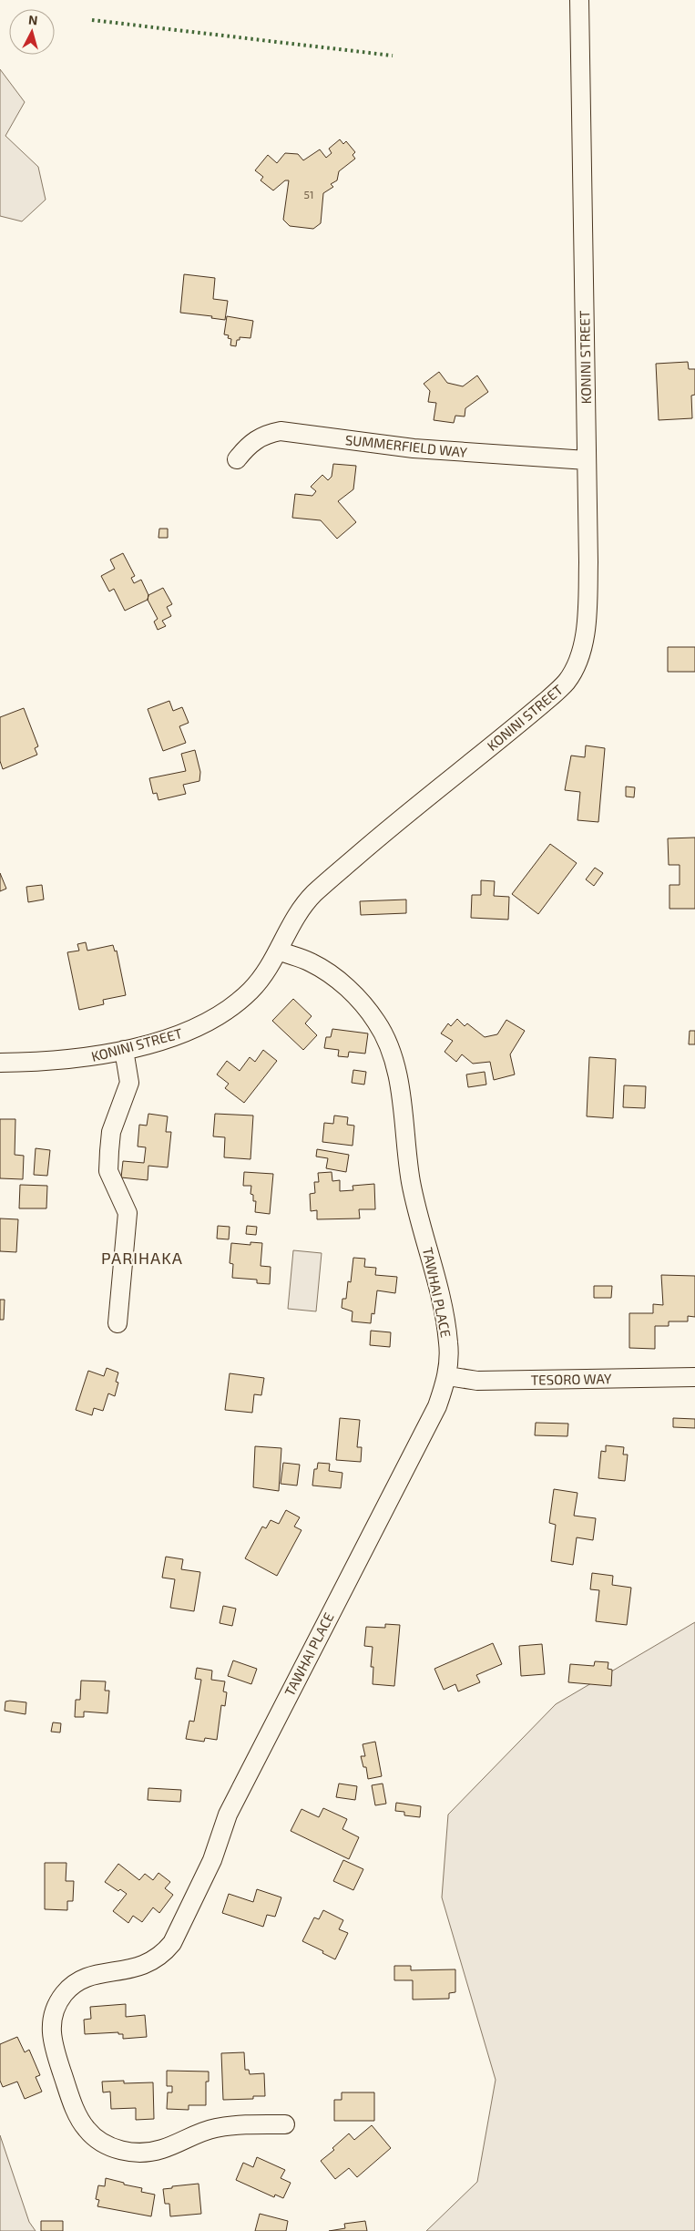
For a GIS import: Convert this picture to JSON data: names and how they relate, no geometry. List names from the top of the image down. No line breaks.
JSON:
{"streets":{"street":["KONINI STREET","SUMMERFIELD WAY","TAWHAI PLACE","TESORO WAY"]},"crossings":[["KONINI STREET","SUMMERFIELD WAY"],["KONINI STREET","TAWHAI PLACE"],["TAWHAI PLACE","TESORO WAY"]],"districts":["PARIHAKA"],"house_numbers":["51"],"north":"top"}
